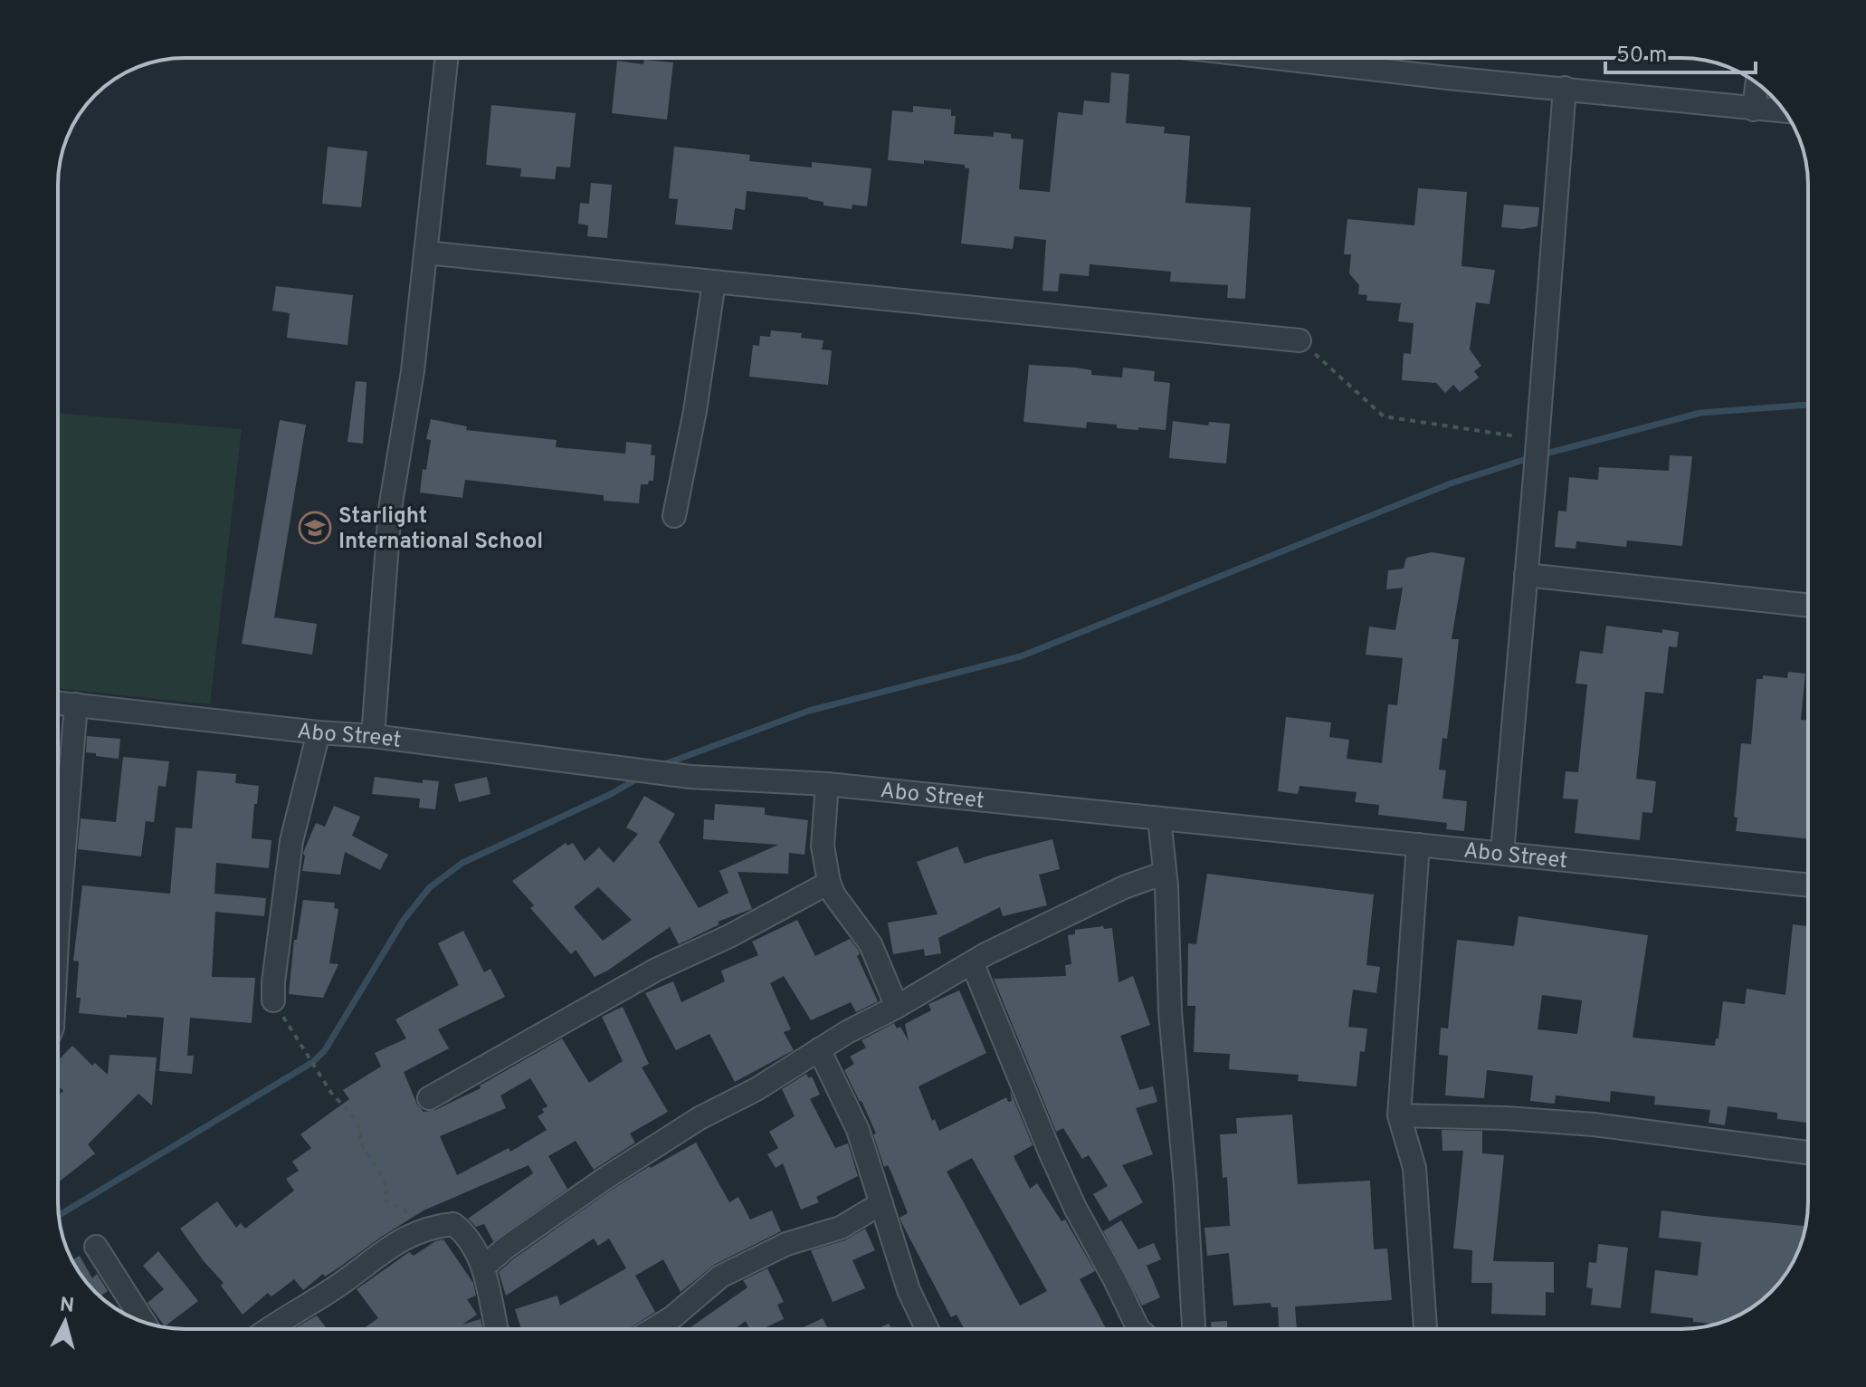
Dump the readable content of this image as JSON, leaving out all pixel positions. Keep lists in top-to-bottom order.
{
  "streets": {
    "street": ["Abo Street"]
  },
  "places": {
    "school or university": ["Starlight International School"]
  },
  "scale_bar": "50 m",
  "north": "top"
}
